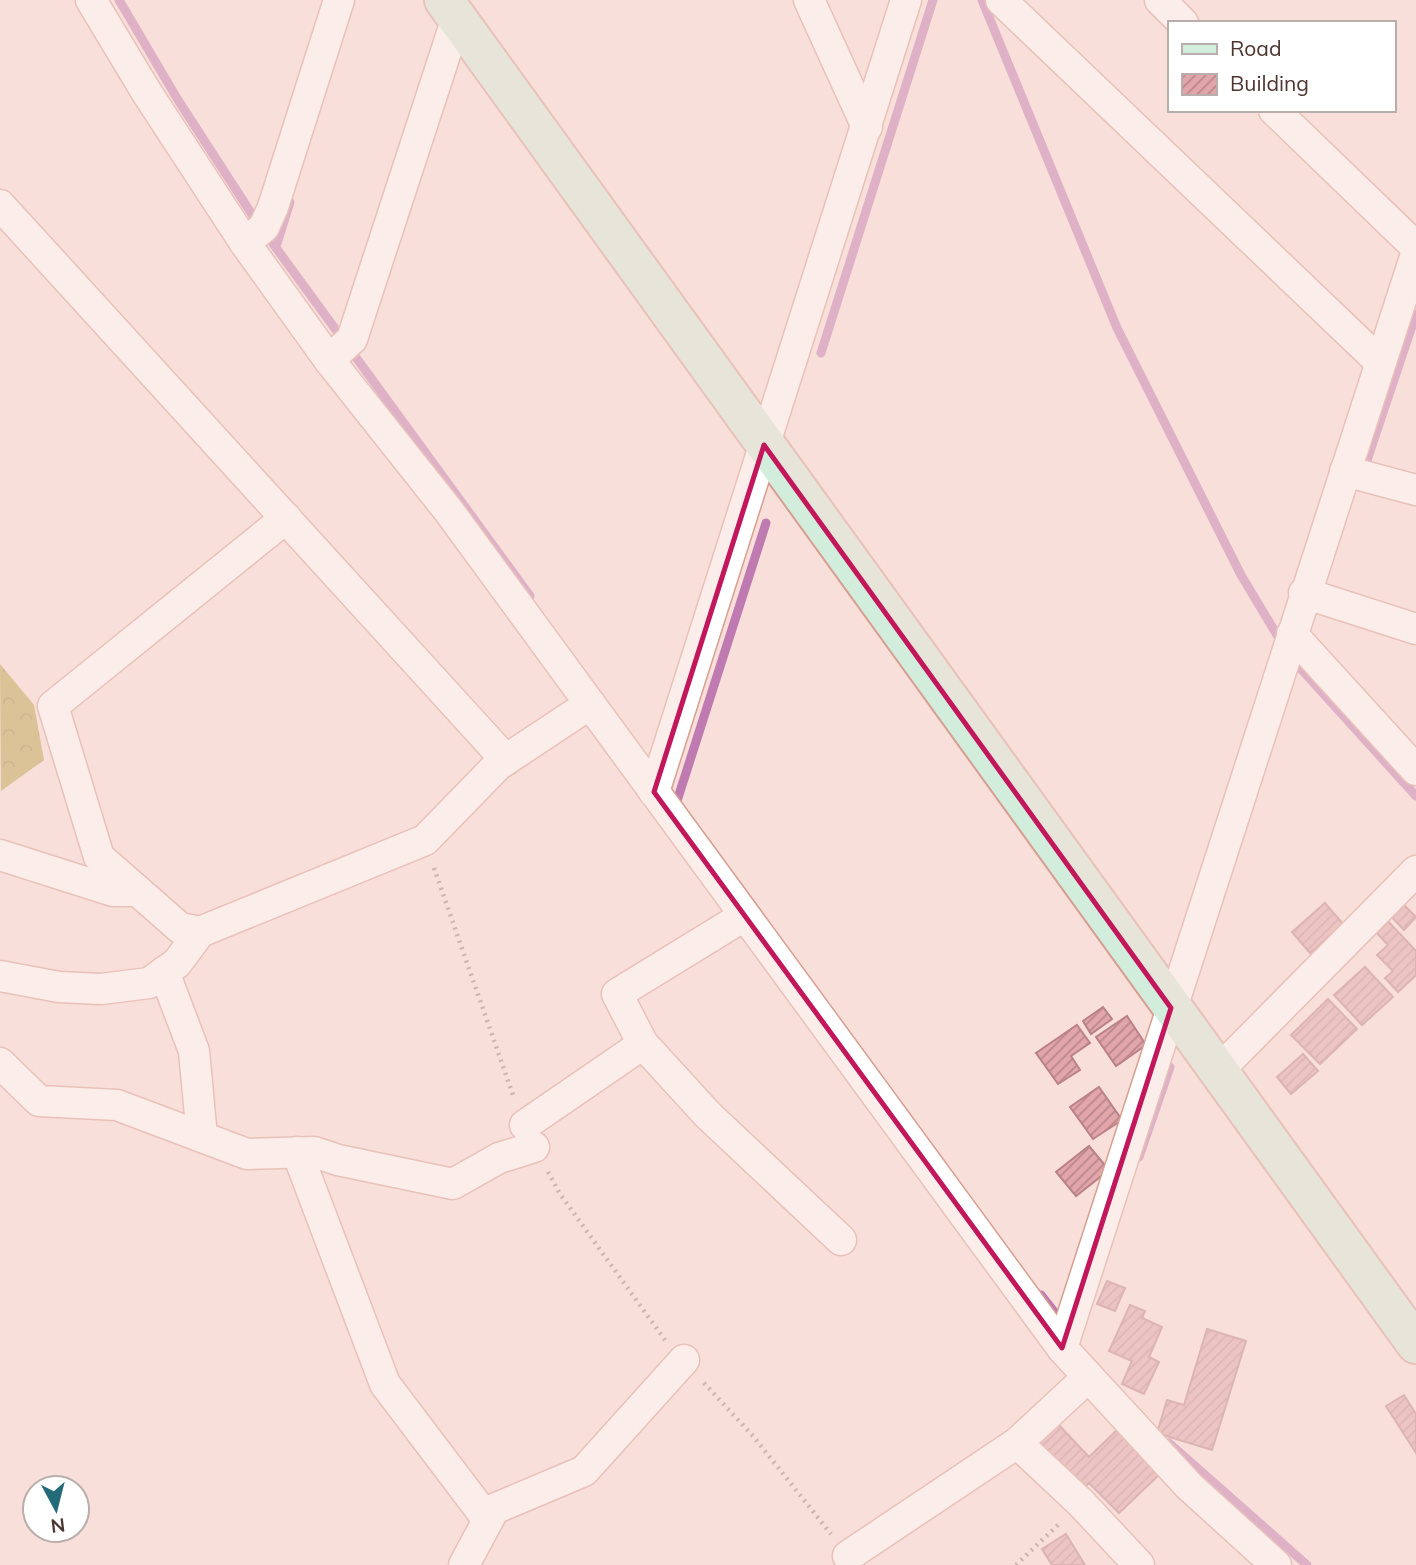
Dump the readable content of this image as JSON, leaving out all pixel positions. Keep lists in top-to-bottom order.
{
  "legend": ["Road", "Building"],
  "north": "bottom"
}
